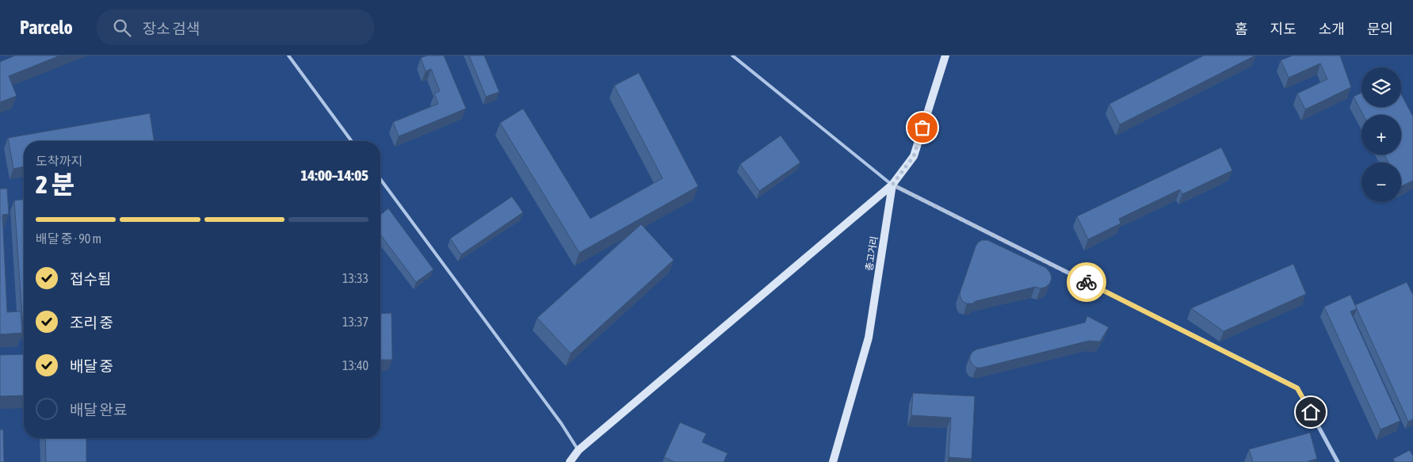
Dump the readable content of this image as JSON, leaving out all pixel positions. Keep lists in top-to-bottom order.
{
  "streets": {
    "main road": ["총고거리"]
  },
  "page": {
    "header": "Parcelo",
    "search": "장소 검색",
    "nav": [
      "홈",
      "지도",
      "소개",
      "문의"
    ],
    "map_buttons": ["+", "−"],
    "heading": ["2 분", "도착까지", "14:00–14:05"],
    "bar": "배달 중 · 90 m",
    "list": [
      ["접수됨", "13:33"],
      ["조리 중", "13:37"],
      ["배달 중", "13:40"],
      "배달 완료"
    ]
  }
}
